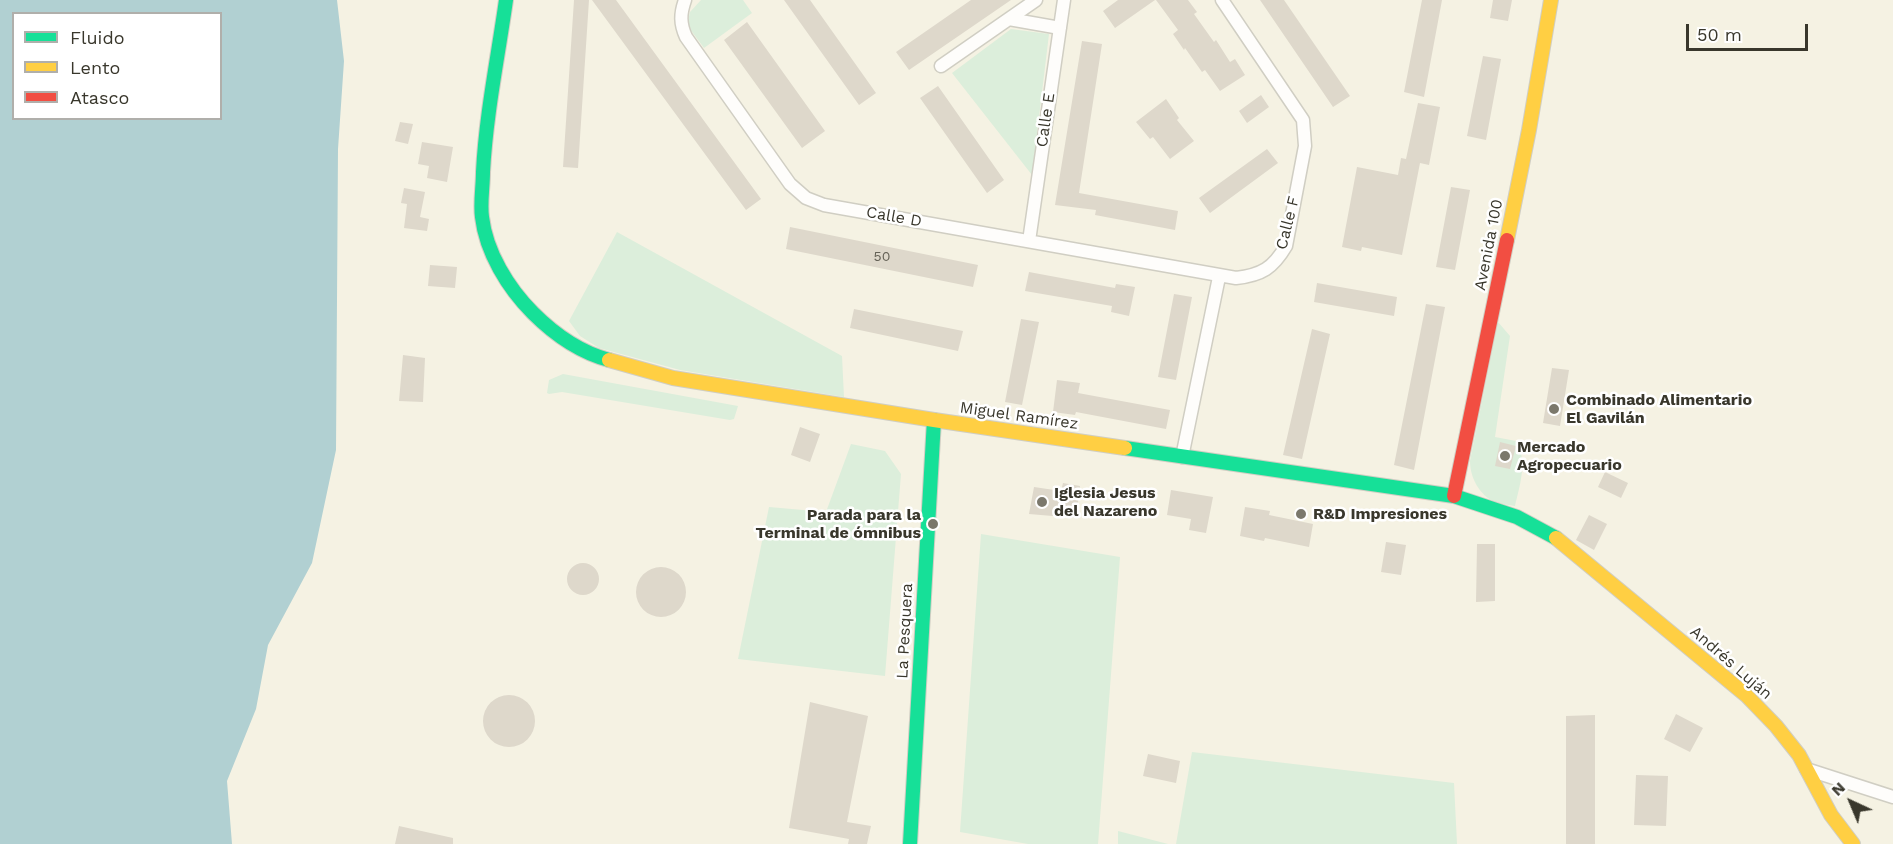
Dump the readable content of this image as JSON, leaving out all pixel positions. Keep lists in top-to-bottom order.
{
  "streets": {
    "street": [
      "Calle E",
      "Calle D",
      "Calle F",
      "Avenida 100",
      "Miguel Ramírez",
      "La Pesquera",
      "Andrés Luján"
    ]
  },
  "crossings": [
    ["Calle E", "Calle D"],
    ["Calle D", "Calle F"],
    ["Avenida 100", "Miguel Ramírez"],
    ["Miguel Ramírez", "La Pesquera"],
    ["Miguel Ramírez", "Andrés Luján"]
  ],
  "places": [
    "Combinado Alimentario El Gavilán",
    "Mercado Agropecuario",
    "Iglesia Jesus del Nazareno",
    "R&D Impresiones",
    "Parada para la Terminal de ómnibus"
  ],
  "house_numbers": ["50"],
  "legend": ["Fluido", "Lento", "Atasco"],
  "scale_bar": "50 m",
  "north": "top left"
}
